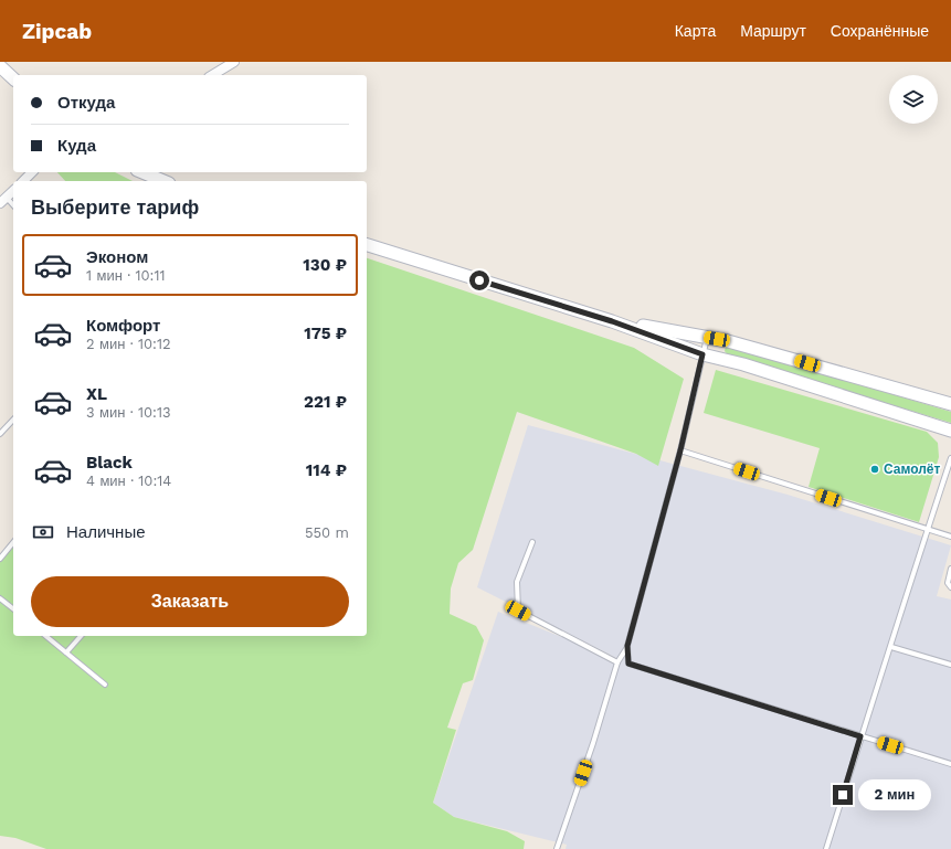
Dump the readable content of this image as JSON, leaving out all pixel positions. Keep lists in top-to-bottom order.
{
  "places": ["Самолёт"],
  "page": {
    "header": "Zipcab",
    "nav": ["Карта", "Маршрут", "Сохранённые"],
    "banner": ["Откуда", "Куда"],
    "heading": "Выберите тариф",
    "list": [
      {
        "name": "Эконом",
        "note": "1 мин · 10:11",
        "value": "130 ₽"
      },
      {
        "name": "Комфорт",
        "note": "2 мин · 10:12",
        "value": "175 ₽"
      },
      {
        "name": "XL",
        "note": "3 мин · 10:13",
        "value": "221 ₽"
      },
      {
        "name": "Black",
        "note": "4 мин · 10:14",
        "value": "114 ₽"
      }
    ],
    "pay": ["Наличные", "550 m"],
    "buttons": "Заказать",
    "bubble": "2 мин"
  }
}
